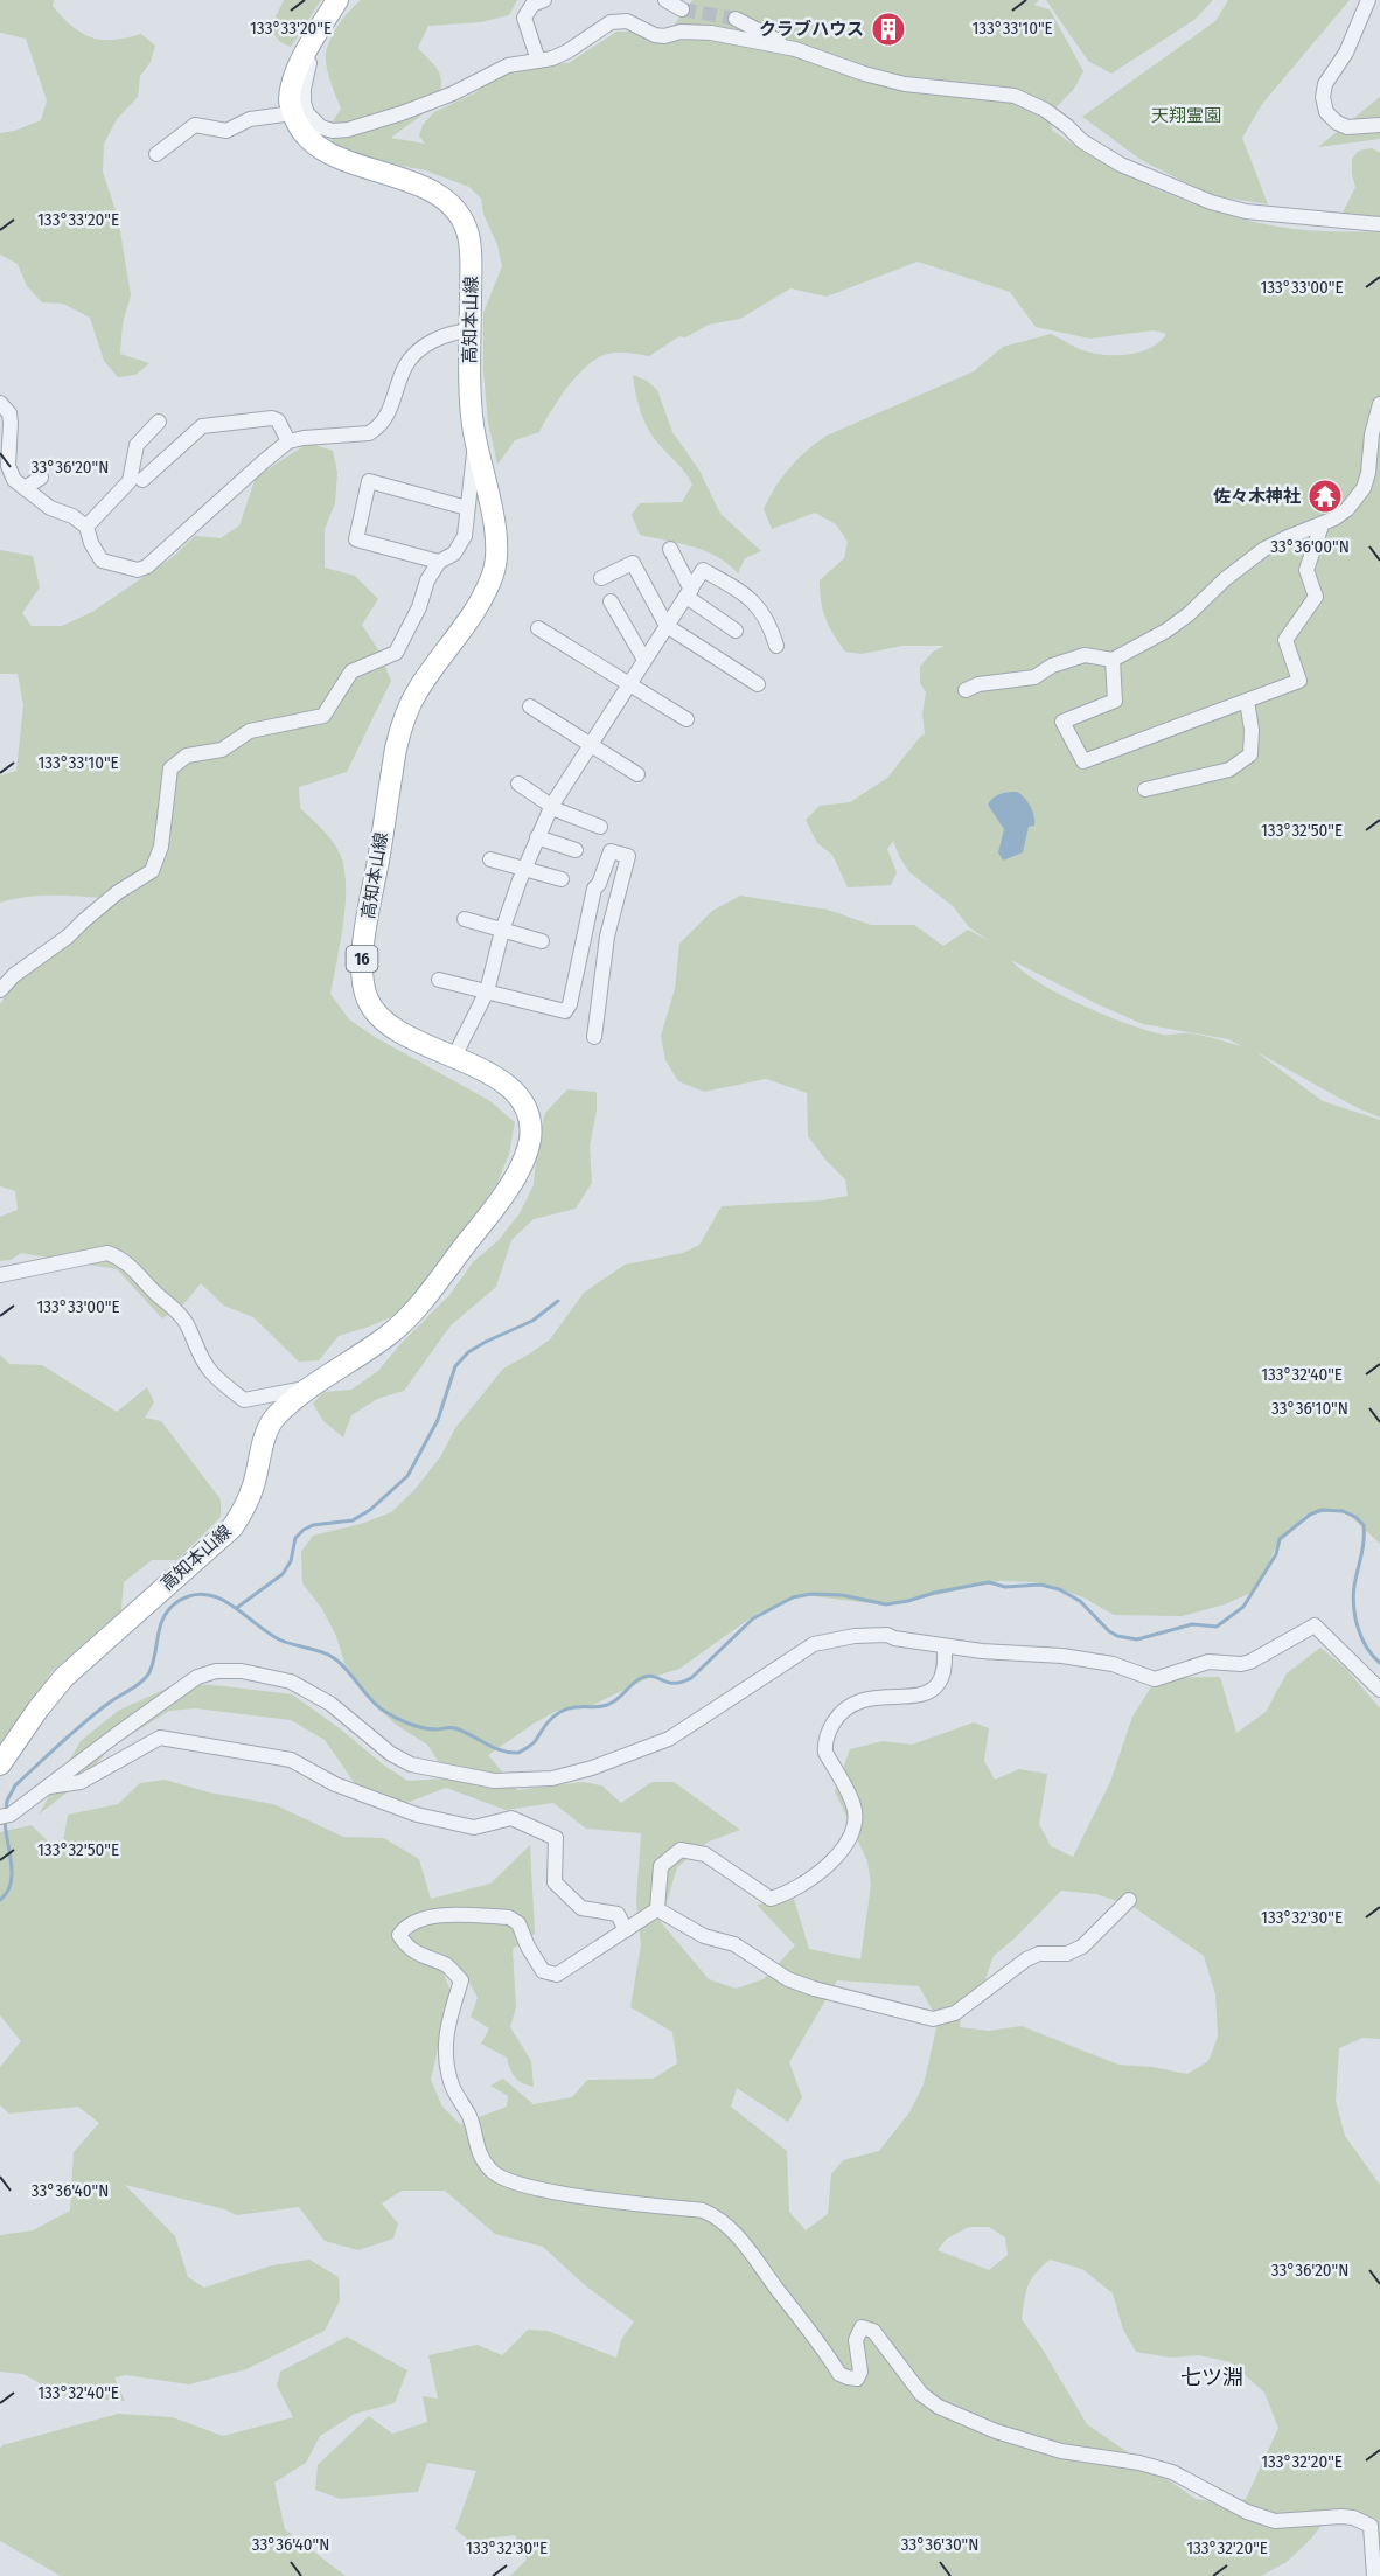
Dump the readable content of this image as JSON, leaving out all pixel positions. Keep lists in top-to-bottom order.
{
  "streets": {
    "main road": ["高知本山線", "16"]
  },
  "districts": ["七ツ淵"],
  "parks": ["天翔霊園"],
  "places": {
    "building": ["クラブハウス"],
    "temple": ["佐々木神社"]
  },
  "coordinates": [
    "133°33'20\"E",
    "133°33'10\"E",
    "133°33'00\"E",
    "33°36'20\"N",
    "33°36'00\"N",
    "133°32'50\"E",
    "133°32'40\"E",
    "33°36'10\"N",
    "133°32'30\"E",
    "33°36'40\"N",
    "133°32'20\"E",
    "33°36'30\"N"
  ]
}
